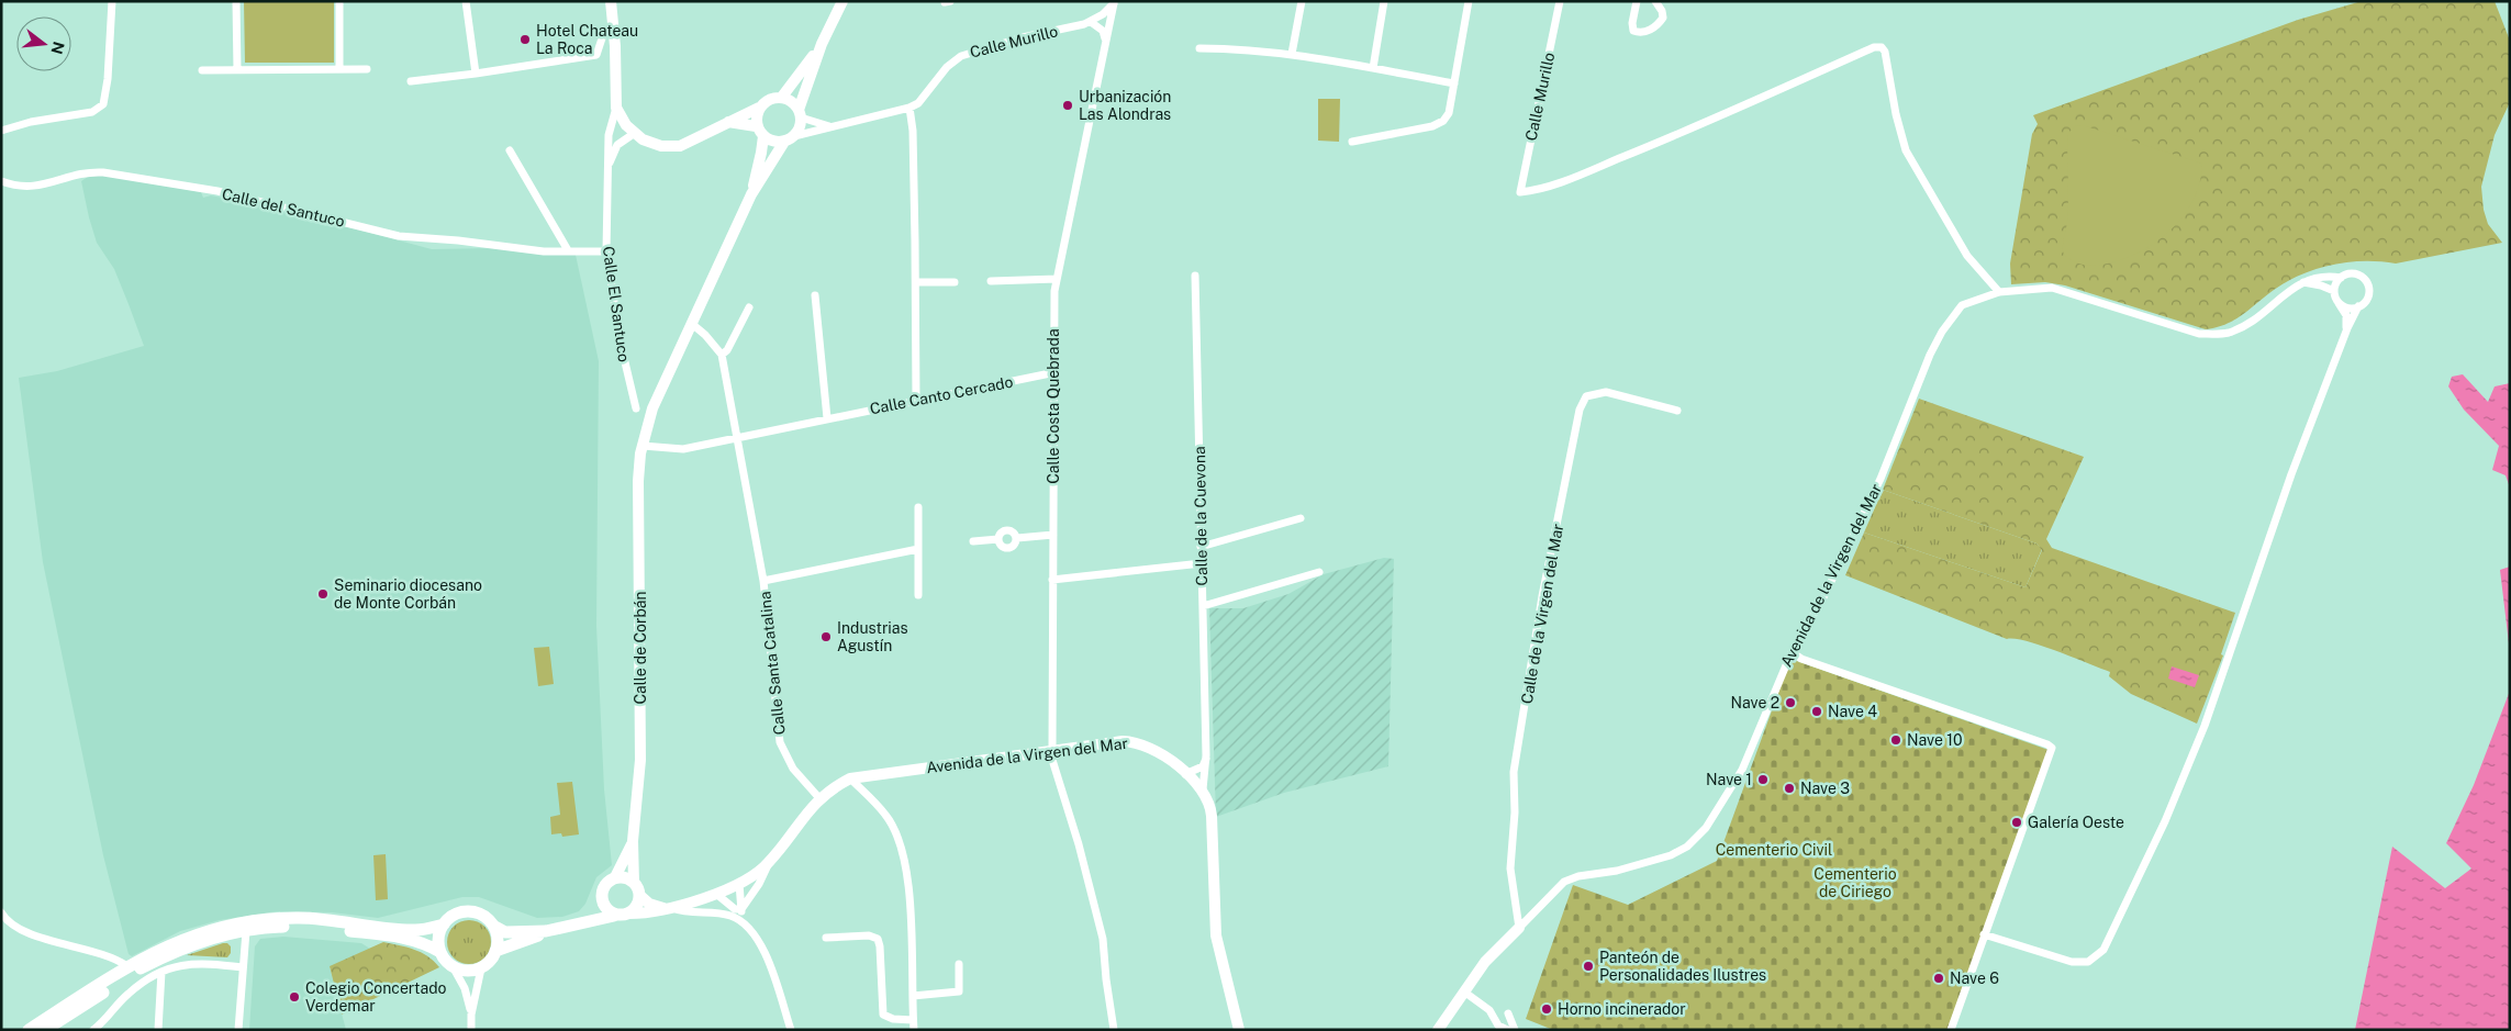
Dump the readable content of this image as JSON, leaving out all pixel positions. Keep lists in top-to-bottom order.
{
  "streets": {
    "main road": ["Avenida de la Virgen del Mar", "Calle de Corbán"],
    "street": [
      "Calle Murillo",
      "Calle del Santuco",
      "Calle El Santuco",
      "Calle Canto Cercado",
      "Calle Costa Quebrada",
      "Calle de la Cuevona",
      "Calle de la Virgen del Mar",
      "Calle Santa Catalina"
    ]
  },
  "crossings": [
    ["Calle Murillo", "Calle Costa Quebrada"],
    ["Calle Murillo", "Avenida de la Virgen del Mar"],
    ["Calle del Santuco", "Calle El Santuco"],
    ["Calle Canto Cercado", "Calle Costa Quebrada"],
    ["Calle Canto Cercado", "Calle de Corbán"],
    ["Calle Canto Cercado", "Calle Santa Catalina"],
    ["Calle Costa Quebrada", "Avenida de la Virgen del Mar"],
    ["Calle de la Cuevona", "Avenida de la Virgen del Mar"],
    ["Avenida de la Virgen del Mar", "Calle de la Virgen del Mar"],
    ["Avenida de la Virgen del Mar", "Calle de Corbán"],
    ["Avenida de la Virgen del Mar", "Calle Santa Catalina"],
    ["Calle de Corbán", "Calle Santa Catalina"]
  ],
  "parks": ["Cementerio Civil", "Cementerio de Ciriego"],
  "places": [
    "Hotel Chateau La Roca",
    "Urbanización Las Alondras",
    "Seminario diocesano de Monte Corbán",
    "Industrias Agustín",
    "Nave 2",
    "Nave 4",
    "Nave 10",
    "Nave 1",
    "Nave 3",
    "Galería Oeste",
    "Panteón de Personalidades Ilustres",
    "Nave 6",
    "Colegio Concertado Verdemar",
    "Horno incinerador"
  ],
  "north": "right"
}
